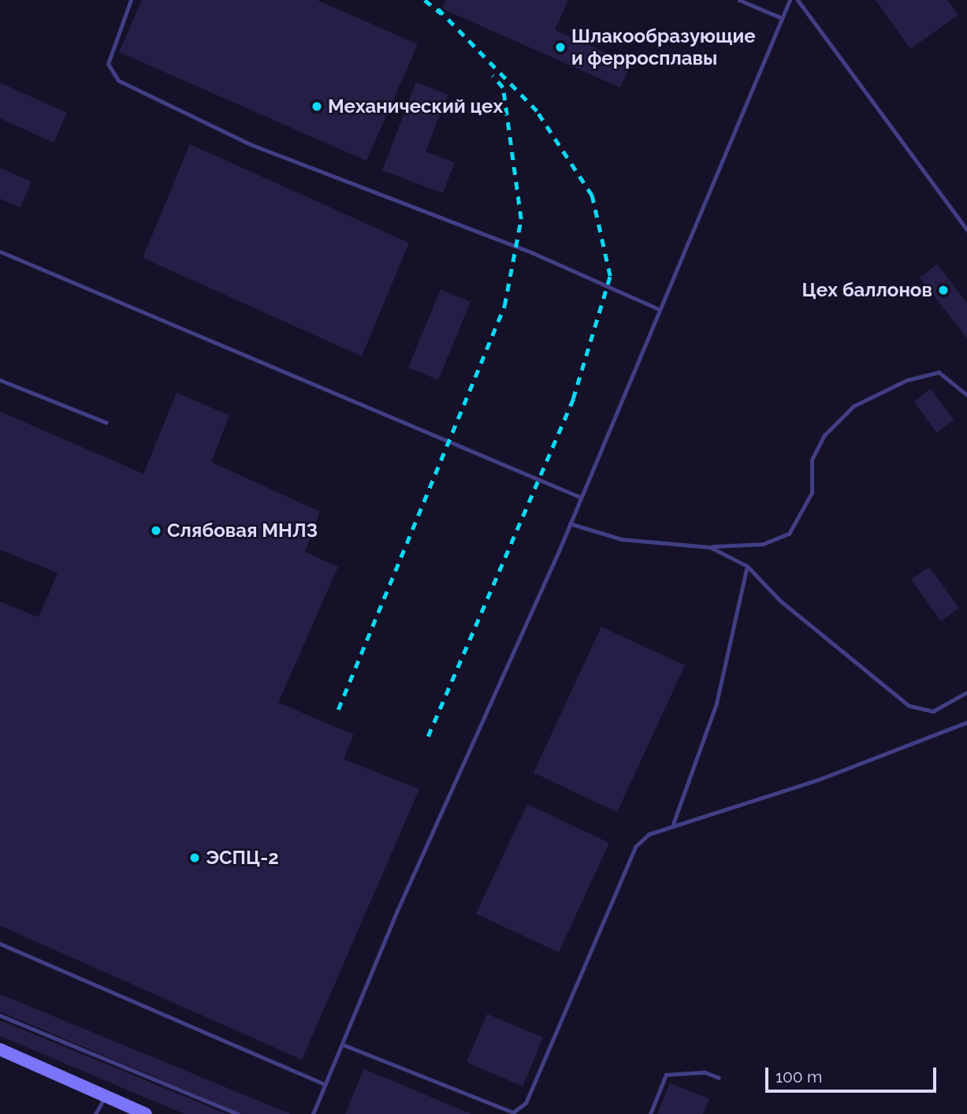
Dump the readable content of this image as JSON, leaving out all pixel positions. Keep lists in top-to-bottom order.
{
  "places": [
    "Шлакообразующие и ферросплавы",
    "Механический цех",
    "Цех баллонов",
    "Слябовая МНЛЗ",
    "ЭСПЦ-2"
  ],
  "scale_bar": "100 m"
}
